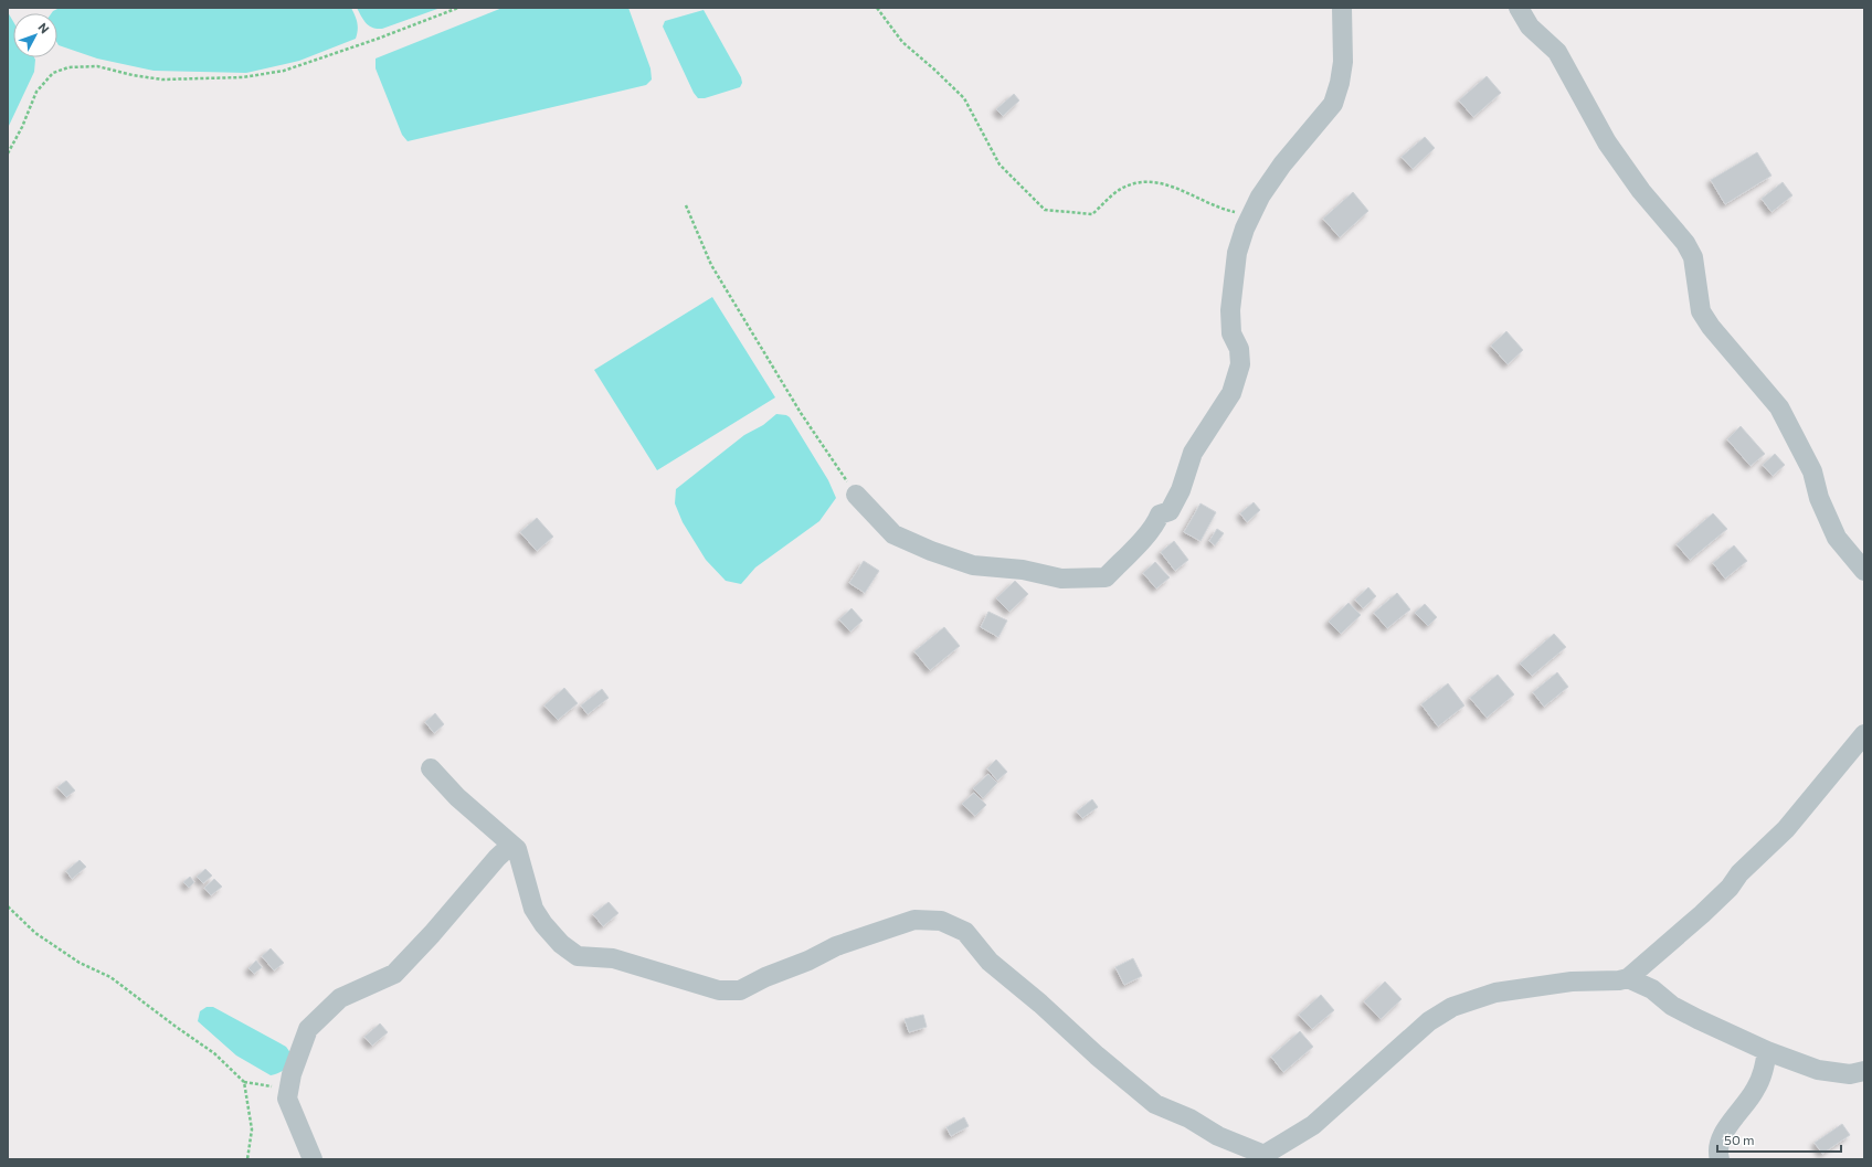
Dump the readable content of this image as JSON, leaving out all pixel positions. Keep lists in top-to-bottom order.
{
  "scale_bar": "50 m",
  "north": "top right"
}
